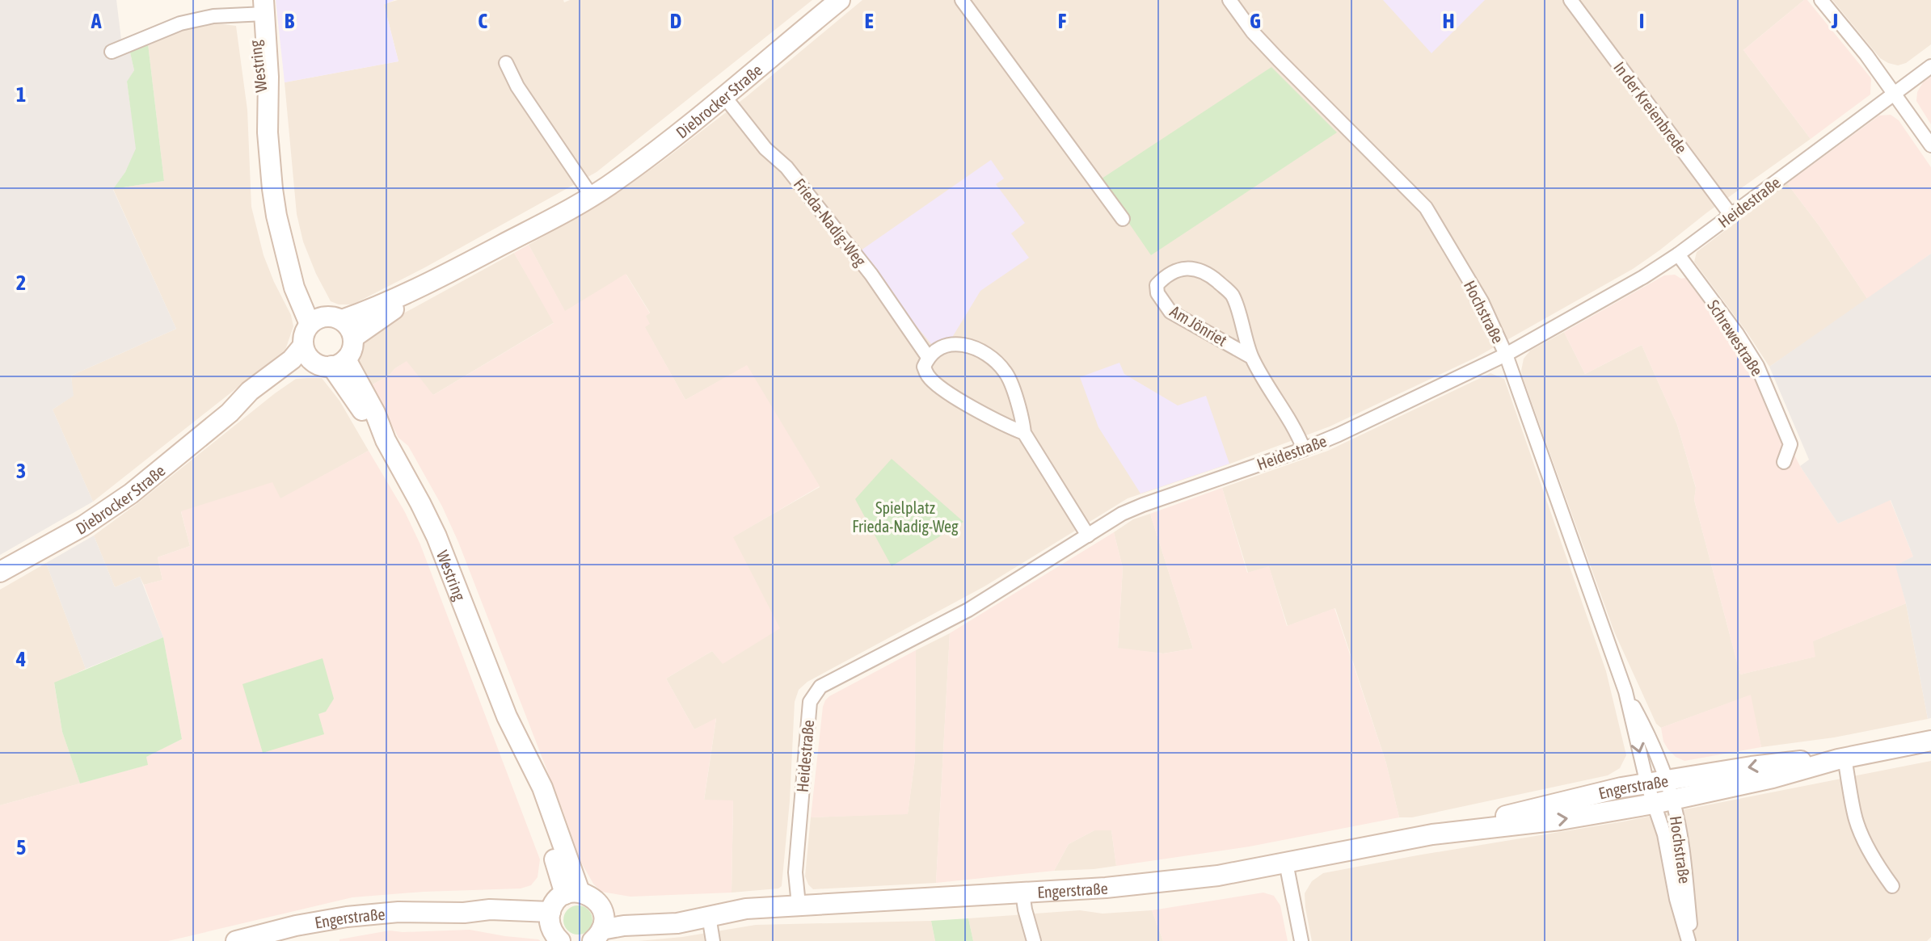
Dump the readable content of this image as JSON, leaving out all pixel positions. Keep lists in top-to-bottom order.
{
  "streets": {
    "main road": ["Westring", "Diebrocker Straße", "Engerstraße"],
    "street": [
      "In der Kreienbrede",
      "Heidestraße",
      "Frieda-Nadig-Weg",
      "Hochstraße",
      "Am Jönriet",
      "Schrewestraße"
    ]
  },
  "crossings": [
    ["Westring", "Diebrocker Straße"],
    ["Diebrocker Straße", "Frieda-Nadig-Weg"],
    ["In der Kreienbrede", "Heidestraße"],
    ["Heidestraße", "Hochstraße"],
    ["Heidestraße", "Am Jönriet"],
    ["Heidestraße", "Schrewestraße"],
    ["Heidestraße", "Engerstraße"],
    ["Hochstraße", "Engerstraße"]
  ],
  "parks": ["Spielplatz Frieda-Nadig-Weg"],
  "grid": {
    "columns": [
      "A",
      "B",
      "C",
      "D",
      "E",
      "F",
      "G",
      "H",
      "I",
      "J"
    ],
    "rows": [
      "1",
      "2",
      "3",
      "4",
      "5"
    ]
  }
}
